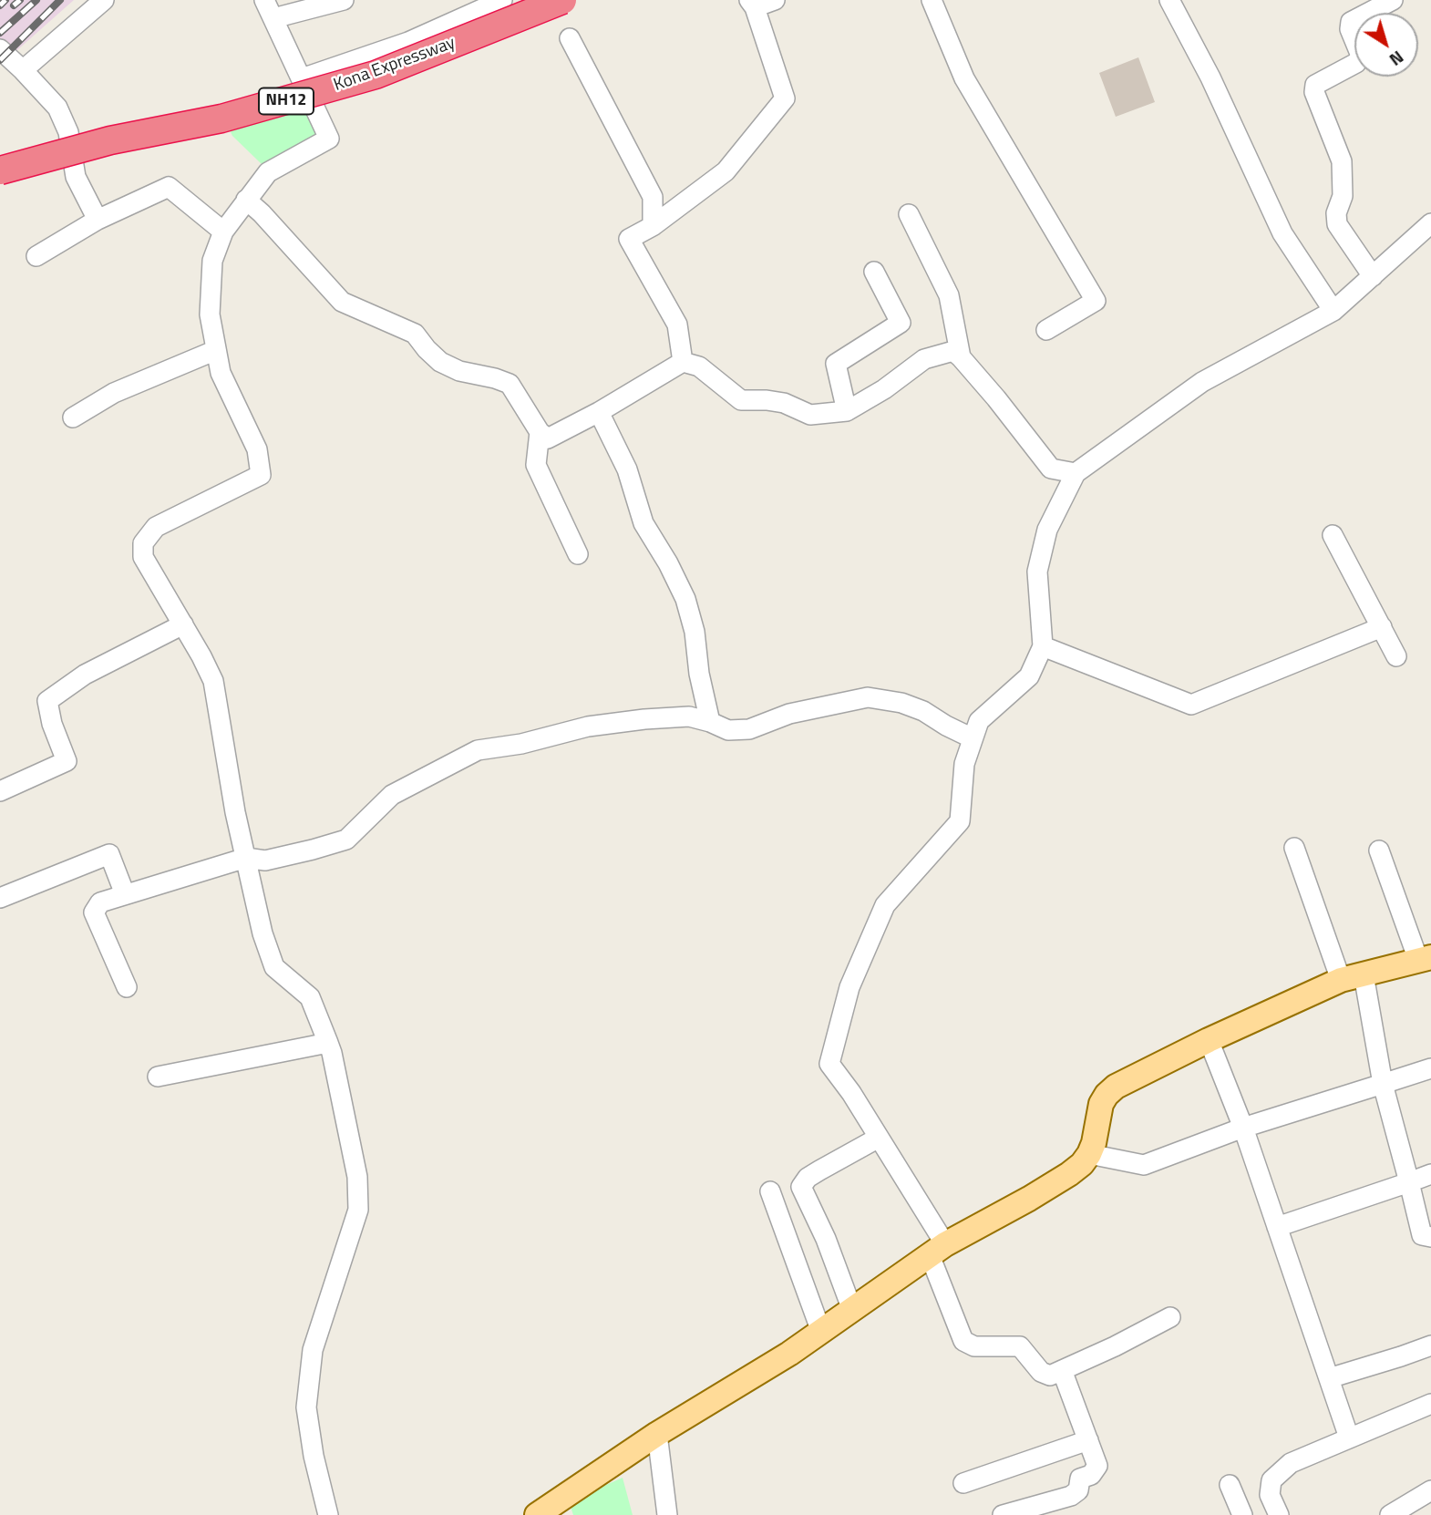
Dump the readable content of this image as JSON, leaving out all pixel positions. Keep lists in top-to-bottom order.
{
  "streets": {
    "highway": ["Kona Expressway", "NH12"]
  },
  "north": "bottom right"
}
